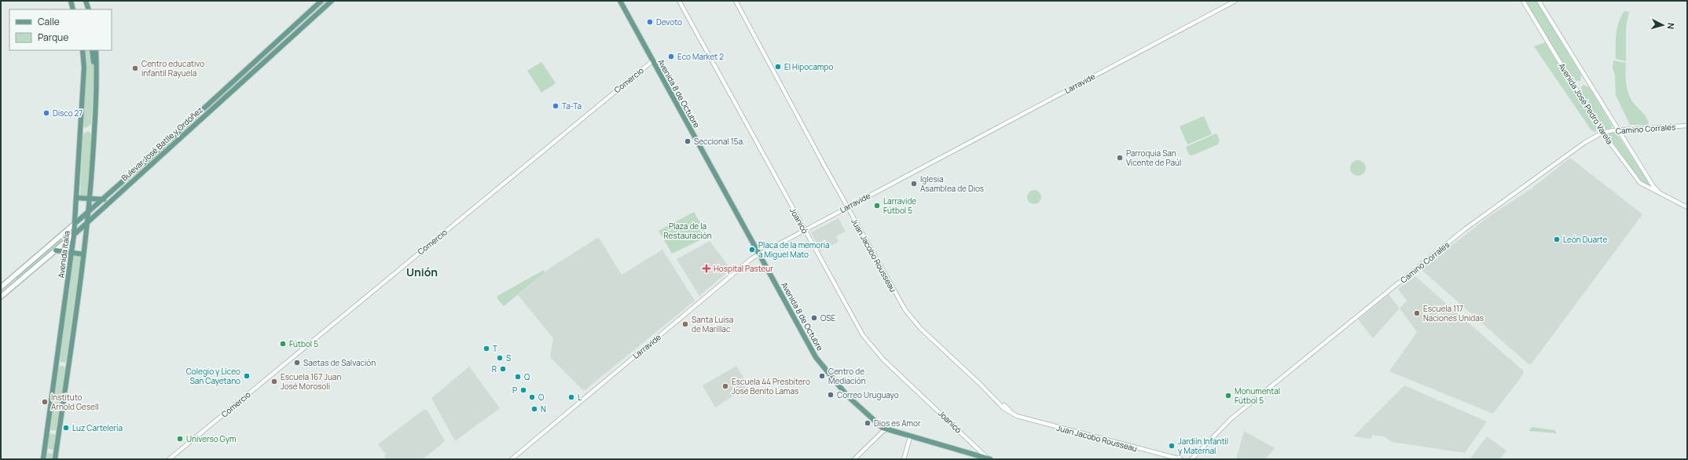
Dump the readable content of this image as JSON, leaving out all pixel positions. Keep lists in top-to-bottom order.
{
  "streets": {
    "main road": ["Avenida 8 de Octubre", "Bulevar José Batlle y Ordóñez", "Avenida Italia"],
    "street": [
      "Comercio",
      "Larravide",
      "Avenida José Pedro Varela",
      "Camino Corrales",
      "Joanicó",
      "Juan Jacobo Rousseau"
    ]
  },
  "crossings": [
    ["Comercio", "Avenida 8 de Octubre"],
    ["Larravide", "Avenida 8 de Octubre"],
    ["Larravide", "Joanicó"],
    ["Larravide", "Juan Jacobo Rousseau"],
    ["Avenida 8 de Octubre", "Joanicó"],
    ["Avenida José Pedro Varela", "Camino Corrales"],
    ["Bulevar José Batlle y Ordóñez", "Avenida Italia"]
  ],
  "districts": ["Unión"],
  "parks": ["Plaza de la Restauración"],
  "places": {
    "other": [
      "Devoto",
      "Eco Market 2",
      "El Hipocampo",
      "Centro educativo infantil Rayuela",
      "Ta-Ta",
      "Disco 27",
      "Seccional 15a.",
      "Parroquia San Vicente de Paúl",
      "Iglesia Asamblea de Dios",
      "Larravide Fútbol 5",
      "León Duarte",
      "Placa de la memoria a Miguel Mato",
      "Escuela 117 Naciones Unidas",
      "OSE",
      "Santa Luisa de Marillac",
      "Fútbol 5",
      "T",
      "S",
      "Saetas de Salvación",
      "R",
      "Colegio y Liceo San Cayetano",
      "Centro de Mediación",
      "Q",
      "Escuela 167 Juan José Morosoli",
      "Escuela 44 Presbítero José Benito Lamas",
      "P",
      "Correo Uruguayo",
      "Monumental Fútbol 5",
      "O",
      "L",
      "Instituto Arnold Gesell",
      "N",
      "Dios es Amor",
      "Luz Cartelería",
      "Universo Gym",
      "Jardiín Infantil y Maternal"
    ],
    "health": ["Hospital Pasteur"]
  },
  "legend": ["Calle", "Parque"],
  "north": "right"
}
